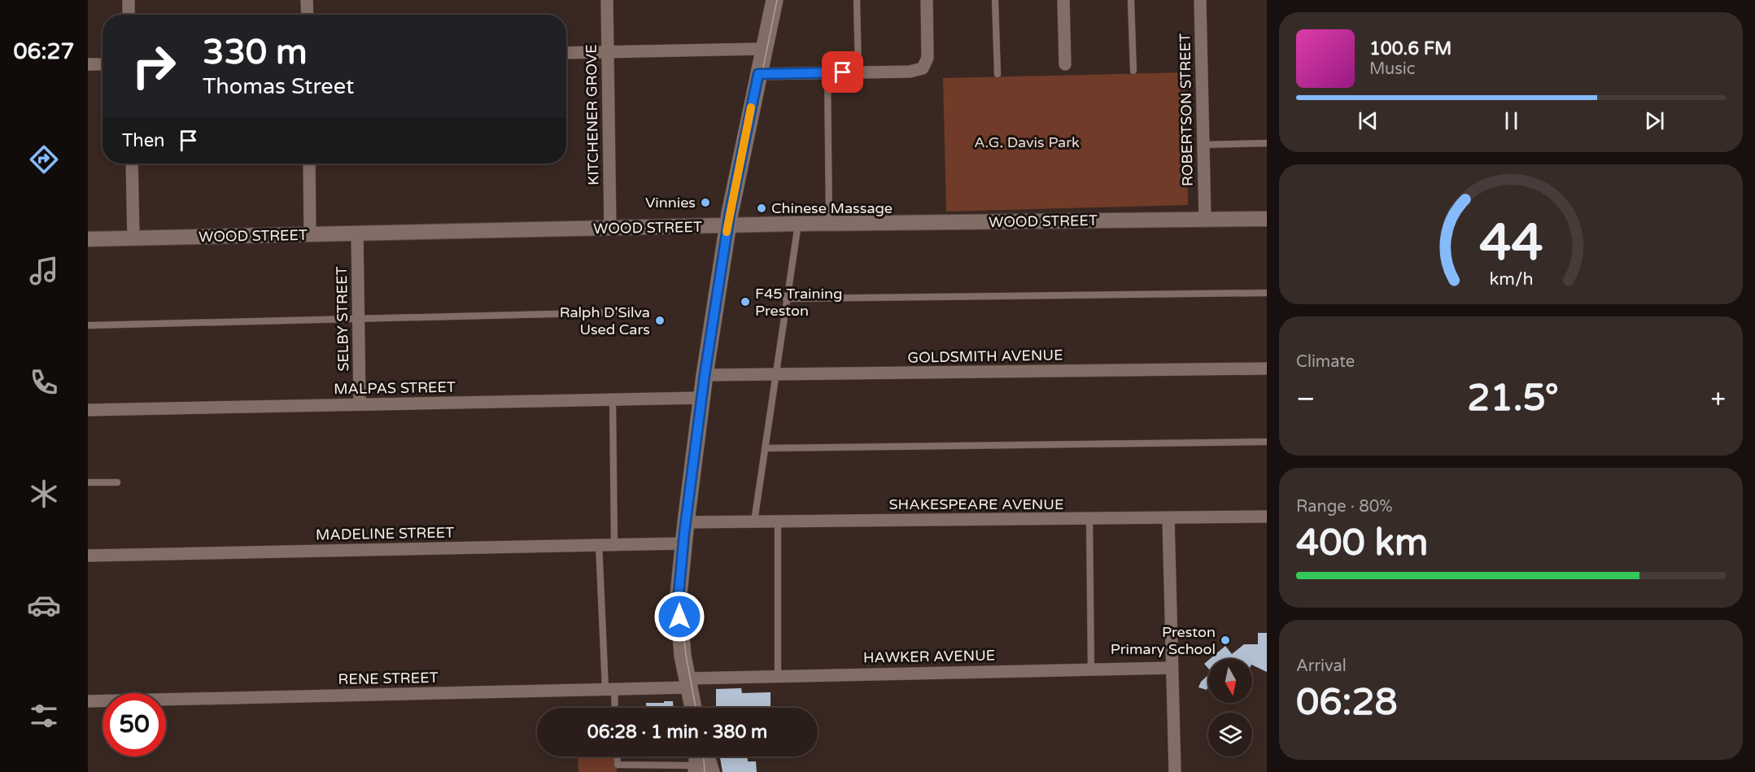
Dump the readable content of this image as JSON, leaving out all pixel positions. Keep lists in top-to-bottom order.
{
  "streets": {
    "street": [
      "ROBERTSON STREET",
      "KITCHENER GROVE",
      "WOOD STREET",
      "SELBY STREET",
      "GOLDSMITH AVENUE",
      "MALPAS STREET",
      "SHAKESPEARE AVENUE",
      "MADELINE STREET",
      "HAWKER AVENUE",
      "RENE STREET"
    ]
  },
  "crossings": [
    ["ROBERTSON STREET", "WOOD STREET"],
    ["KITCHENER GROVE", "WOOD STREET"],
    ["WOOD STREET", "SELBY STREET"],
    ["SELBY STREET", "MALPAS STREET"],
    ["HAWKER AVENUE", "RENE STREET"]
  ],
  "parks": ["A.G. Davis Park"],
  "places": [
    "Vinnies",
    "Chinese Massage",
    "F45 Training Preston",
    "Ralph D'Silva Used Cars",
    "Preston Primary School"
  ],
  "north": "bottom",
  "page": {
    "tabs": "06:27",
    "turn": ["330 m", "Thomas Street"],
    "song": ["100.6 FM", "Music"],
    "then": "Then",
    "tile": [
      "Climate",
      ["Range · 80%", "400 km"],
      ["Arrival", "06:28"]
    ],
    "heat": ["−", "21.5°", "+"],
    "limit": "50",
    "trip": "06:28 · 1 min · 380 m",
    "gauge": ["44", "km/h"]
  }
}
